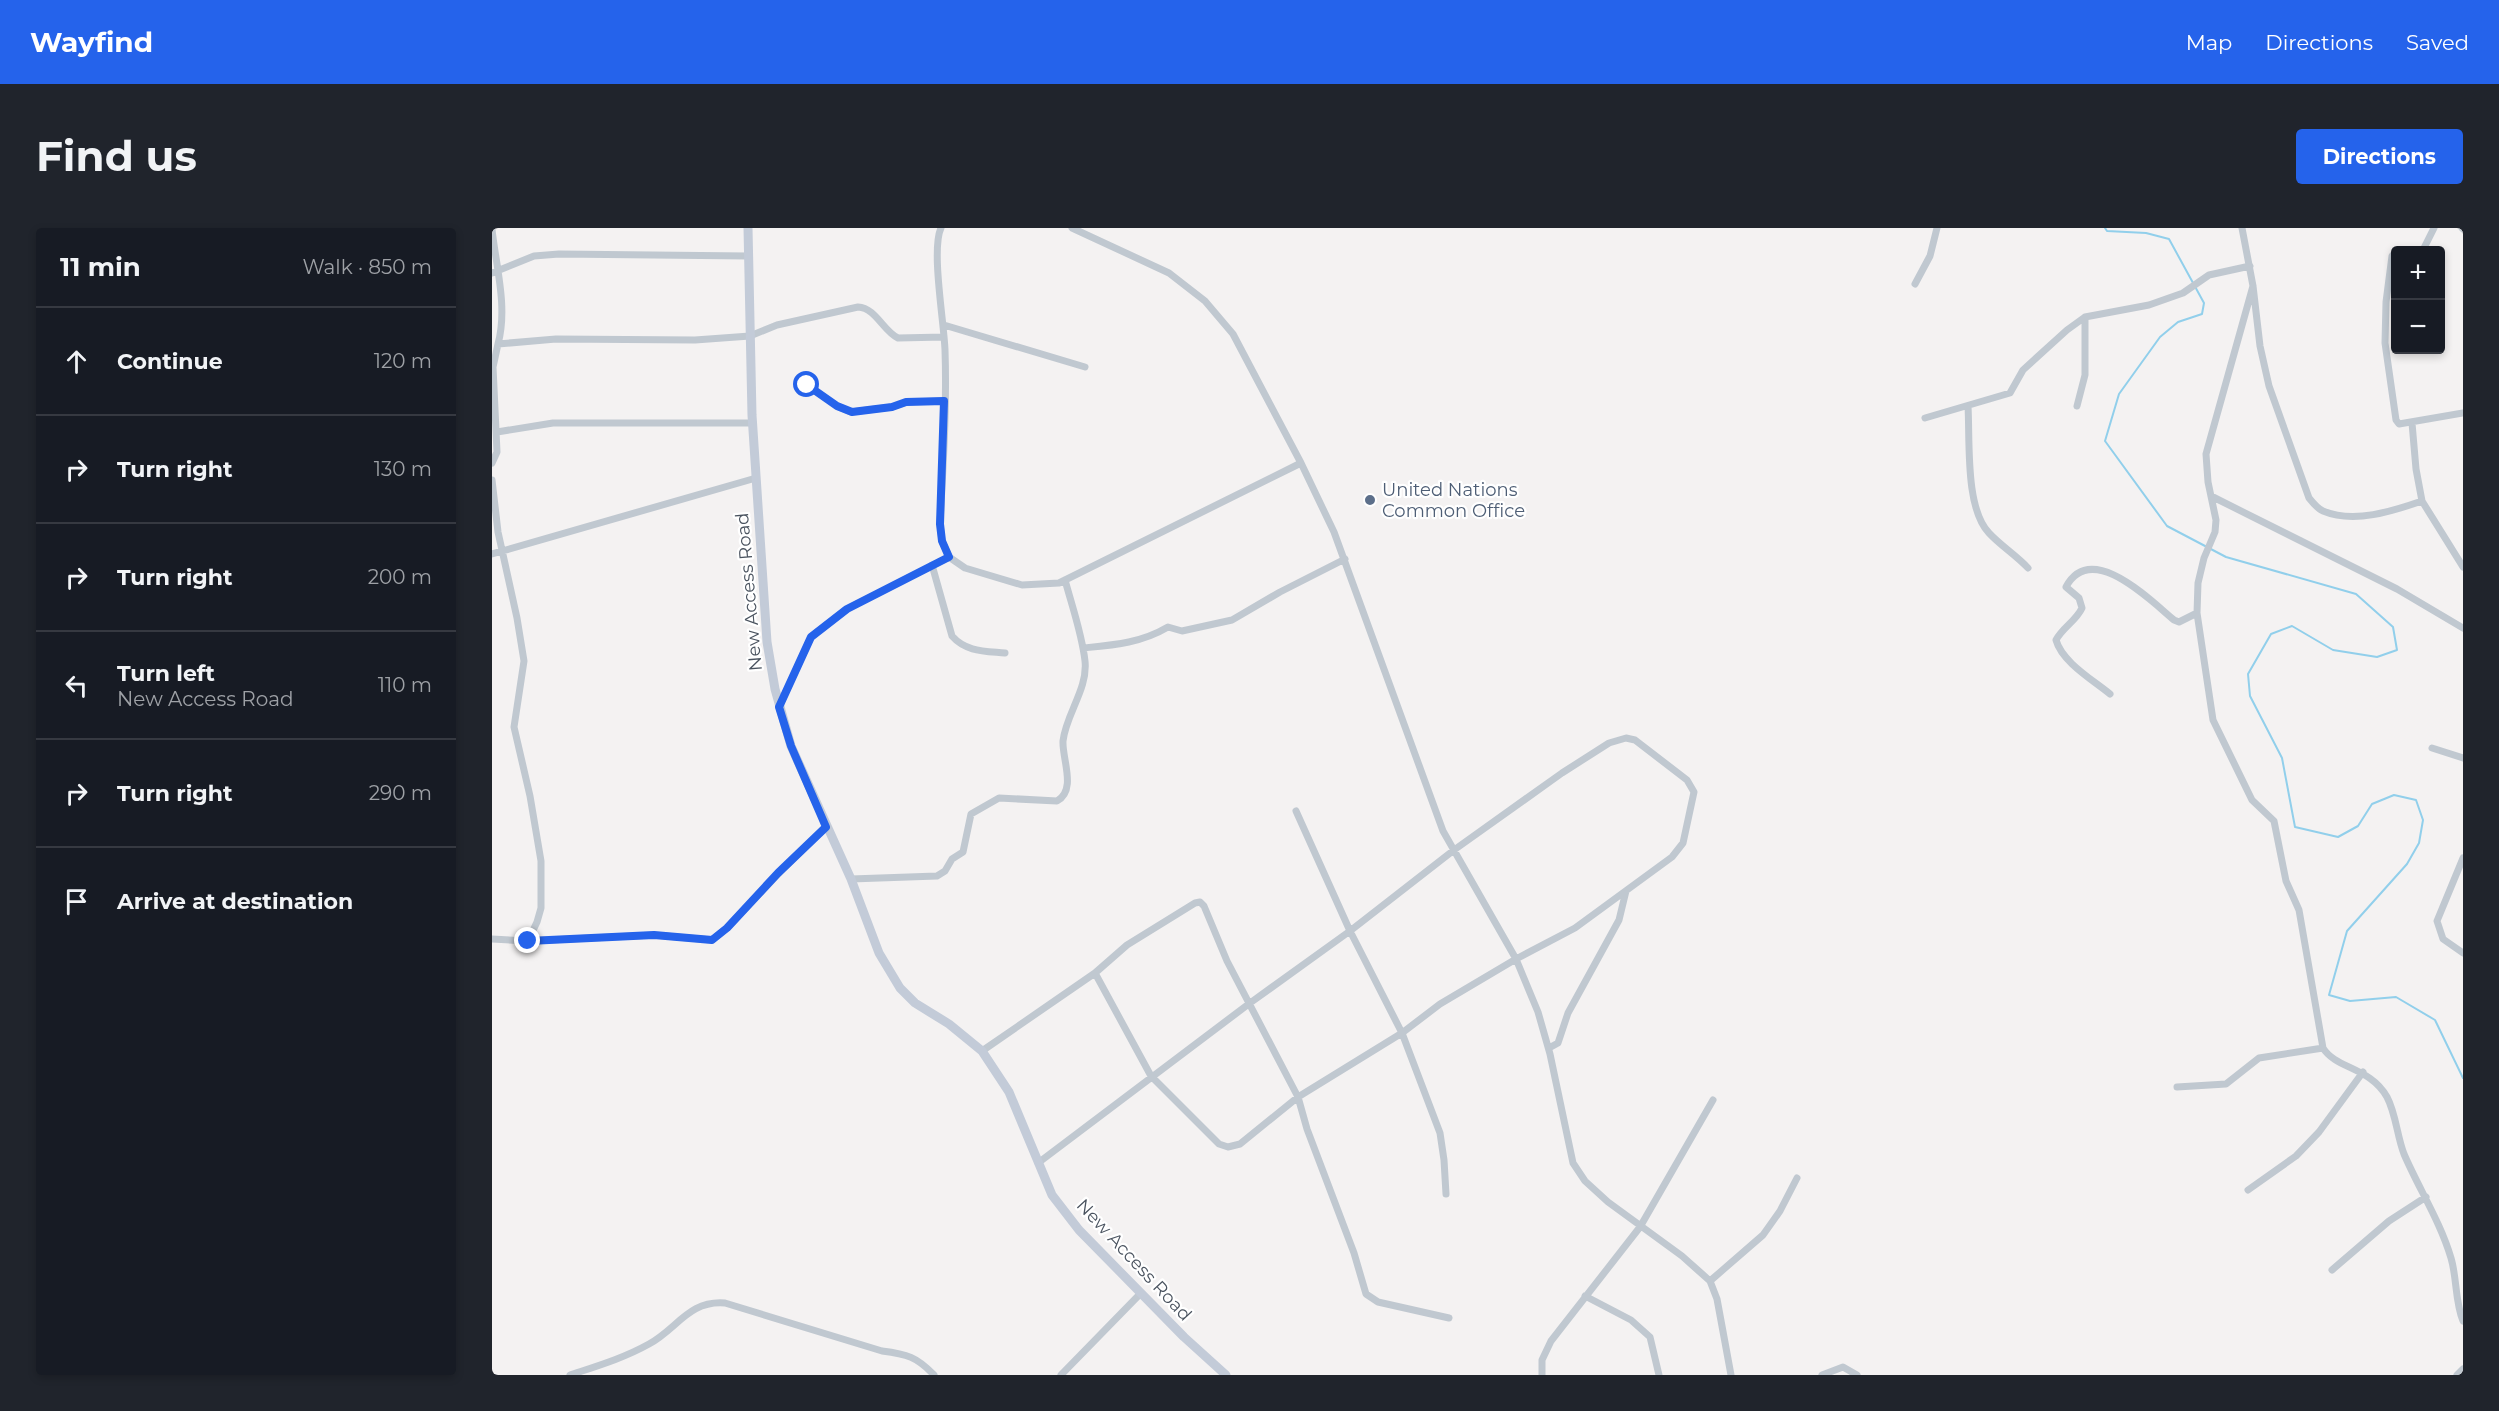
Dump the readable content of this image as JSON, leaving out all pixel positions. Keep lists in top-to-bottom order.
{
  "streets": {
    "main road": ["New Access Road"]
  },
  "places": ["United Nations Common Office"],
  "page": {
    "header": "Wayfind",
    "nav": ["Map", "Directions", "Saved"],
    "buttons": "Directions",
    "title": "Find us",
    "heading": ["11 min", "Walk · 850 m"],
    "map_buttons": ["+", "−"],
    "list": [
      ["Continue", "120 m"],
      ["Turn right", "130 m"],
      ["Turn right", "200 m"],
      ["Turn left", "New Access Road", "110 m"],
      ["Turn right", "290 m"],
      "Arrive at destination"
    ]
  }
}
